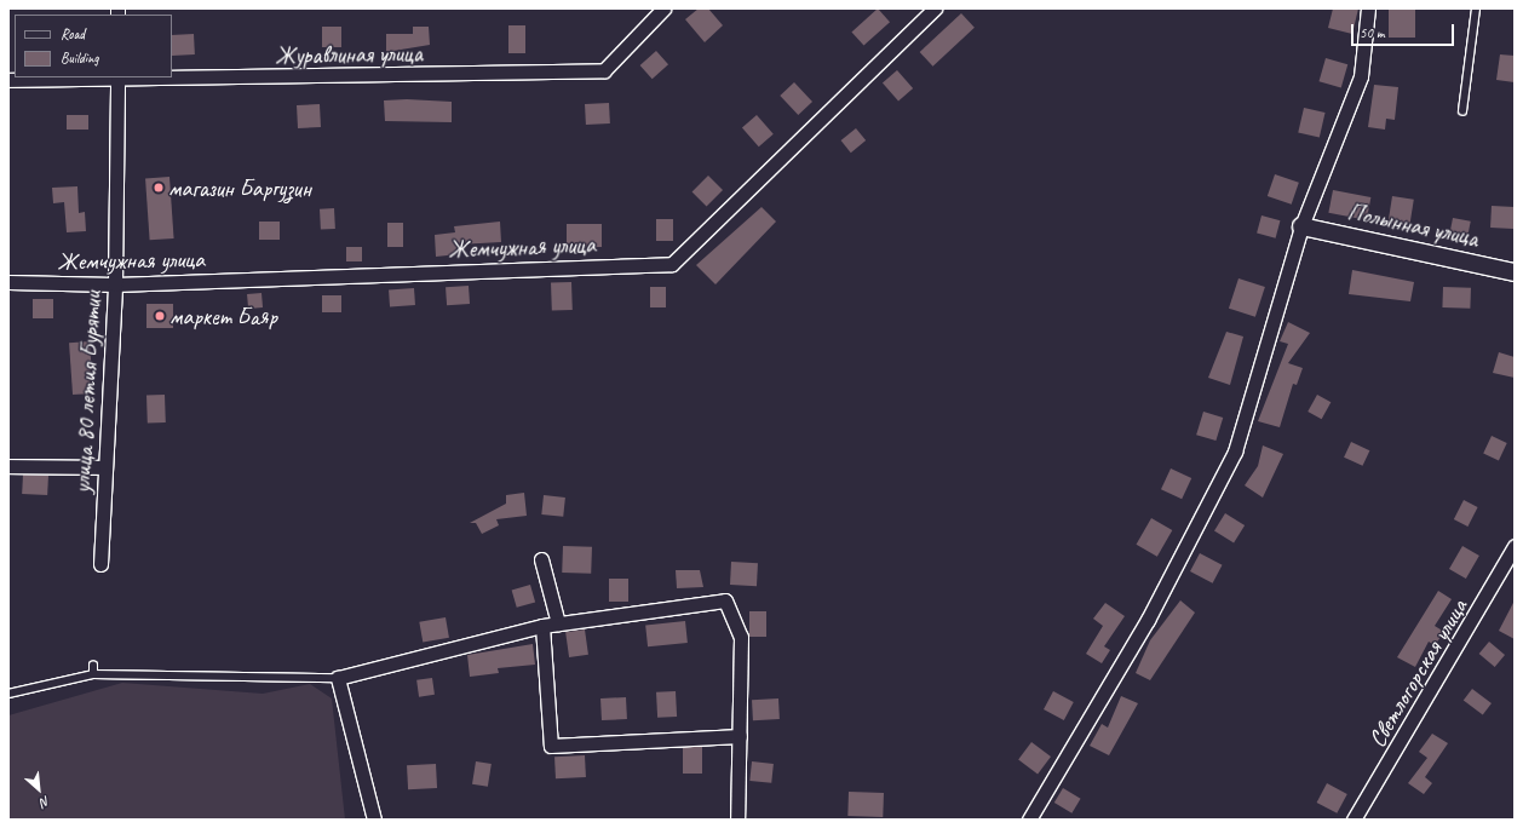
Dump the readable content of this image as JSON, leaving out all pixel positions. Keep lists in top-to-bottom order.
{
  "streets": {
    "street": [
      "Журавлиная улица",
      "Полынная улица",
      "Жемчужная улица",
      "улица 80 летия Бурятии",
      "Светлогорская улица"
    ]
  },
  "crossings": [
    ["Журавлиная улица", "улица 80 летия Бурятии"],
    ["Жемчужная улица", "улица 80 летия Бурятии"]
  ],
  "places": ["магазин Баргузин", "маркет Баяр"],
  "legend": ["Road", "Building"],
  "scale_bar": "50 m",
  "north": "bottom right"
}
